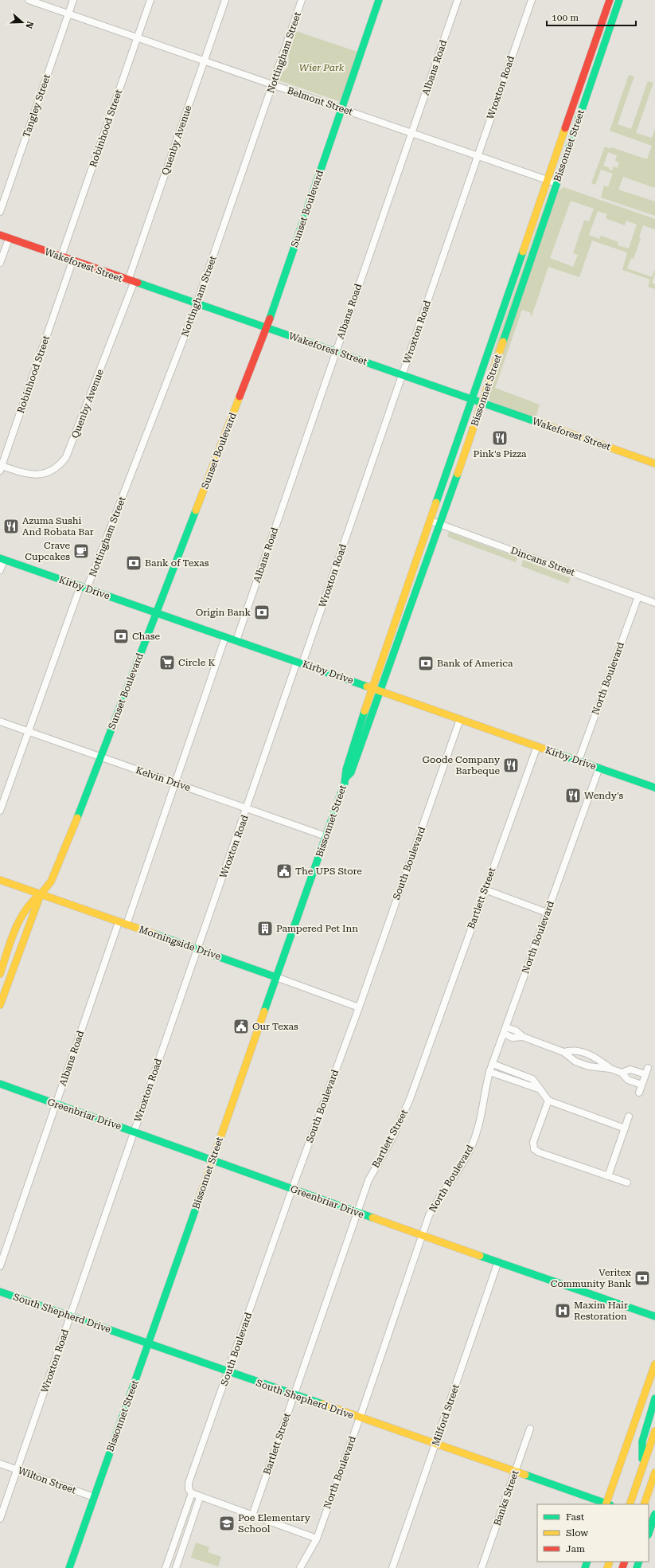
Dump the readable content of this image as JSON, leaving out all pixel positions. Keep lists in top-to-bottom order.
{
  "streets": {
    "main road": [
      "Bissonnet Street",
      "Sunset Boulevard",
      "Wakeforest Street",
      "Kirby Drive",
      "Morningside Drive",
      "Greenbriar Drive",
      "South Shepherd Drive"
    ],
    "street": [
      "Nottingham Street",
      "Albans Road",
      "Wroxton Road",
      "Belmont Street",
      "Tangley Street",
      "Robinhood Street",
      "Quenby Avenue",
      "Dincans Street",
      "North Boulevard",
      "Kelvin Drive",
      "South Boulevard",
      "Bartlett Street",
      "Milford Street",
      "Wilton Street",
      "Banks Street"
    ]
  },
  "crossings": [
    ["Nottingham Street", "Belmont Street"],
    ["Nottingham Street", "Wakeforest Street"],
    ["Nottingham Street", "Kirby Drive"],
    ["Nottingham Street", "Kelvin Drive"],
    ["Albans Road", "Belmont Street"],
    ["Albans Road", "Wakeforest Street"],
    ["Albans Road", "Kirby Drive"],
    ["Albans Road", "Morningside Drive"],
    ["Albans Road", "Greenbriar Drive"],
    ["Wroxton Road", "Belmont Street"],
    ["Wroxton Road", "Wakeforest Street"],
    ["Wroxton Road", "Kirby Drive"],
    ["Wroxton Road", "Kelvin Drive"],
    ["Wroxton Road", "Morningside Drive"],
    ["Wroxton Road", "Greenbriar Drive"],
    ["Wroxton Road", "South Shepherd Drive"],
    ["Wroxton Road", "Wilton Street"],
    ["Belmont Street", "Tangley Street"],
    ["Belmont Street", "Robinhood Street"],
    ["Belmont Street", "Quenby Avenue"],
    ["Belmont Street", "Bissonnet Street"],
    ["Belmont Street", "Sunset Boulevard"],
    ["Robinhood Street", "Quenby Avenue"],
    ["Robinhood Street", "Wakeforest Street"],
    ["Quenby Avenue", "Wakeforest Street"],
    ["Bissonnet Street", "Wakeforest Street"],
    ["Bissonnet Street", "Dincans Street"],
    ["Bissonnet Street", "Kirby Drive"],
    ["Bissonnet Street", "Kelvin Drive"],
    ["Bissonnet Street", "Morningside Drive"],
    ["Bissonnet Street", "Greenbriar Drive"],
    ["Bissonnet Street", "South Shepherd Drive"],
    ["Bissonnet Street", "Wilton Street"],
    ["Sunset Boulevard", "Wakeforest Street"],
    ["Sunset Boulevard", "Kirby Drive"],
    ["Sunset Boulevard", "Kelvin Drive"],
    ["Sunset Boulevard", "Morningside Drive"],
    ["Dincans Street", "North Boulevard"],
    ["Kirby Drive", "North Boulevard"],
    ["Kirby Drive", "South Boulevard"],
    ["Kirby Drive", "Bartlett Street"],
    ["North Boulevard", "Greenbriar Drive"],
    ["North Boulevard", "South Shepherd Drive"],
    ["South Boulevard", "Morningside Drive"],
    ["South Boulevard", "Greenbriar Drive"],
    ["South Boulevard", "South Shepherd Drive"],
    ["Bartlett Street", "Greenbriar Drive"],
    ["Bartlett Street", "South Shepherd Drive"],
    ["Greenbriar Drive", "Milford Street"],
    ["South Shepherd Drive", "Milford Street"],
    ["South Shepherd Drive", "Banks Street"]
  ],
  "parks": ["Wier Park"],
  "places": {
    "restaurant": [
      "Pink's Pizza",
      "Azuma Sushi And Robata Bar",
      "Goode Company Barbeque",
      "Wendy's"
    ],
    "cafe": ["Crave Cupcakes"],
    "bank": [
      "Bank of Texas",
      "Origin Bank",
      "Chase",
      "Bank of America",
      "Veritex Community Bank"
    ],
    "supermarket": ["Circle K"],
    "public building": ["The UPS Store", "Our Texas"],
    "building": ["Pampered Pet Inn"],
    "hospital": ["Maxim Hair Restoration"],
    "school or university": ["Poe Elementary School"]
  },
  "legend": ["Fast", "Slow", "Jam"],
  "scale_bar": "100 m",
  "north": "right"
}
